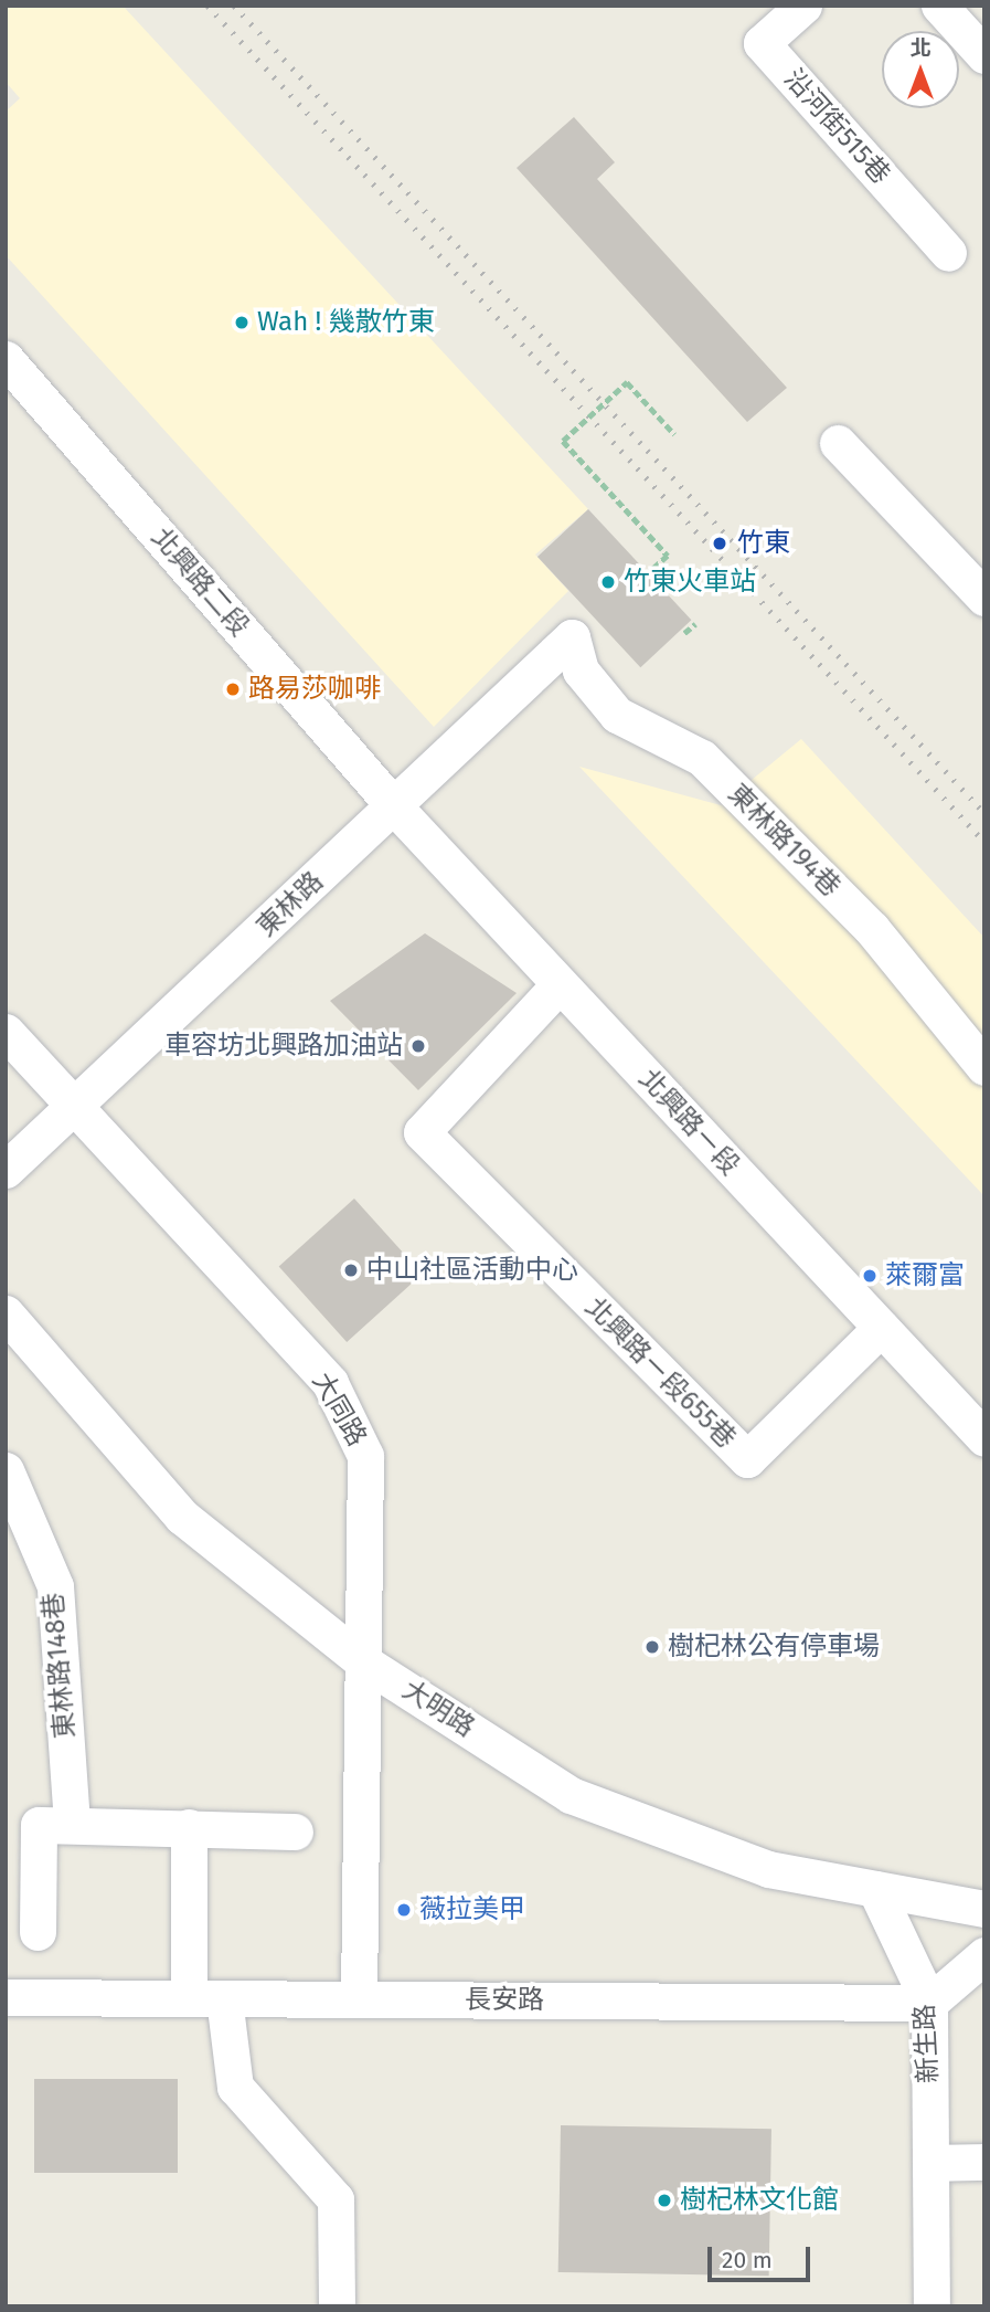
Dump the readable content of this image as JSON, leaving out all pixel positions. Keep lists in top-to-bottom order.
{
  "streets": {
    "street": [
      "沿河街515巷",
      "北興路二段",
      "東林路194巷",
      "東林路",
      "北興路ㄧ段",
      "北興路ㄧ段655巷",
      "大同路",
      "東林路148巷",
      "大明路",
      "長安路",
      "新生路"
    ]
  },
  "crossings": [
    ["北興路二段", "東林路"],
    ["北興路二段", "北興路ㄧ段"],
    ["東林路194巷", "東林路"],
    ["東林路", "北興路ㄧ段"],
    ["東林路", "大同路"],
    ["北興路ㄧ段", "北興路ㄧ段655巷"],
    ["大同路", "大明路"],
    ["大同路", "長安路"],
    ["大明路", "新生路"],
    ["長安路", "新生路"]
  ],
  "places": [
    "Wah ! 幾散竹東",
    "竹東",
    "竹東火車站",
    "路易莎咖啡",
    "車容坊北興路加油站",
    "中山社區活動中心",
    "萊爾富",
    "樹杞林公有停車場",
    "薇拉美甲",
    "樹杞林文化館"
  ],
  "scale_bar": "20 m",
  "north": "top"
}
